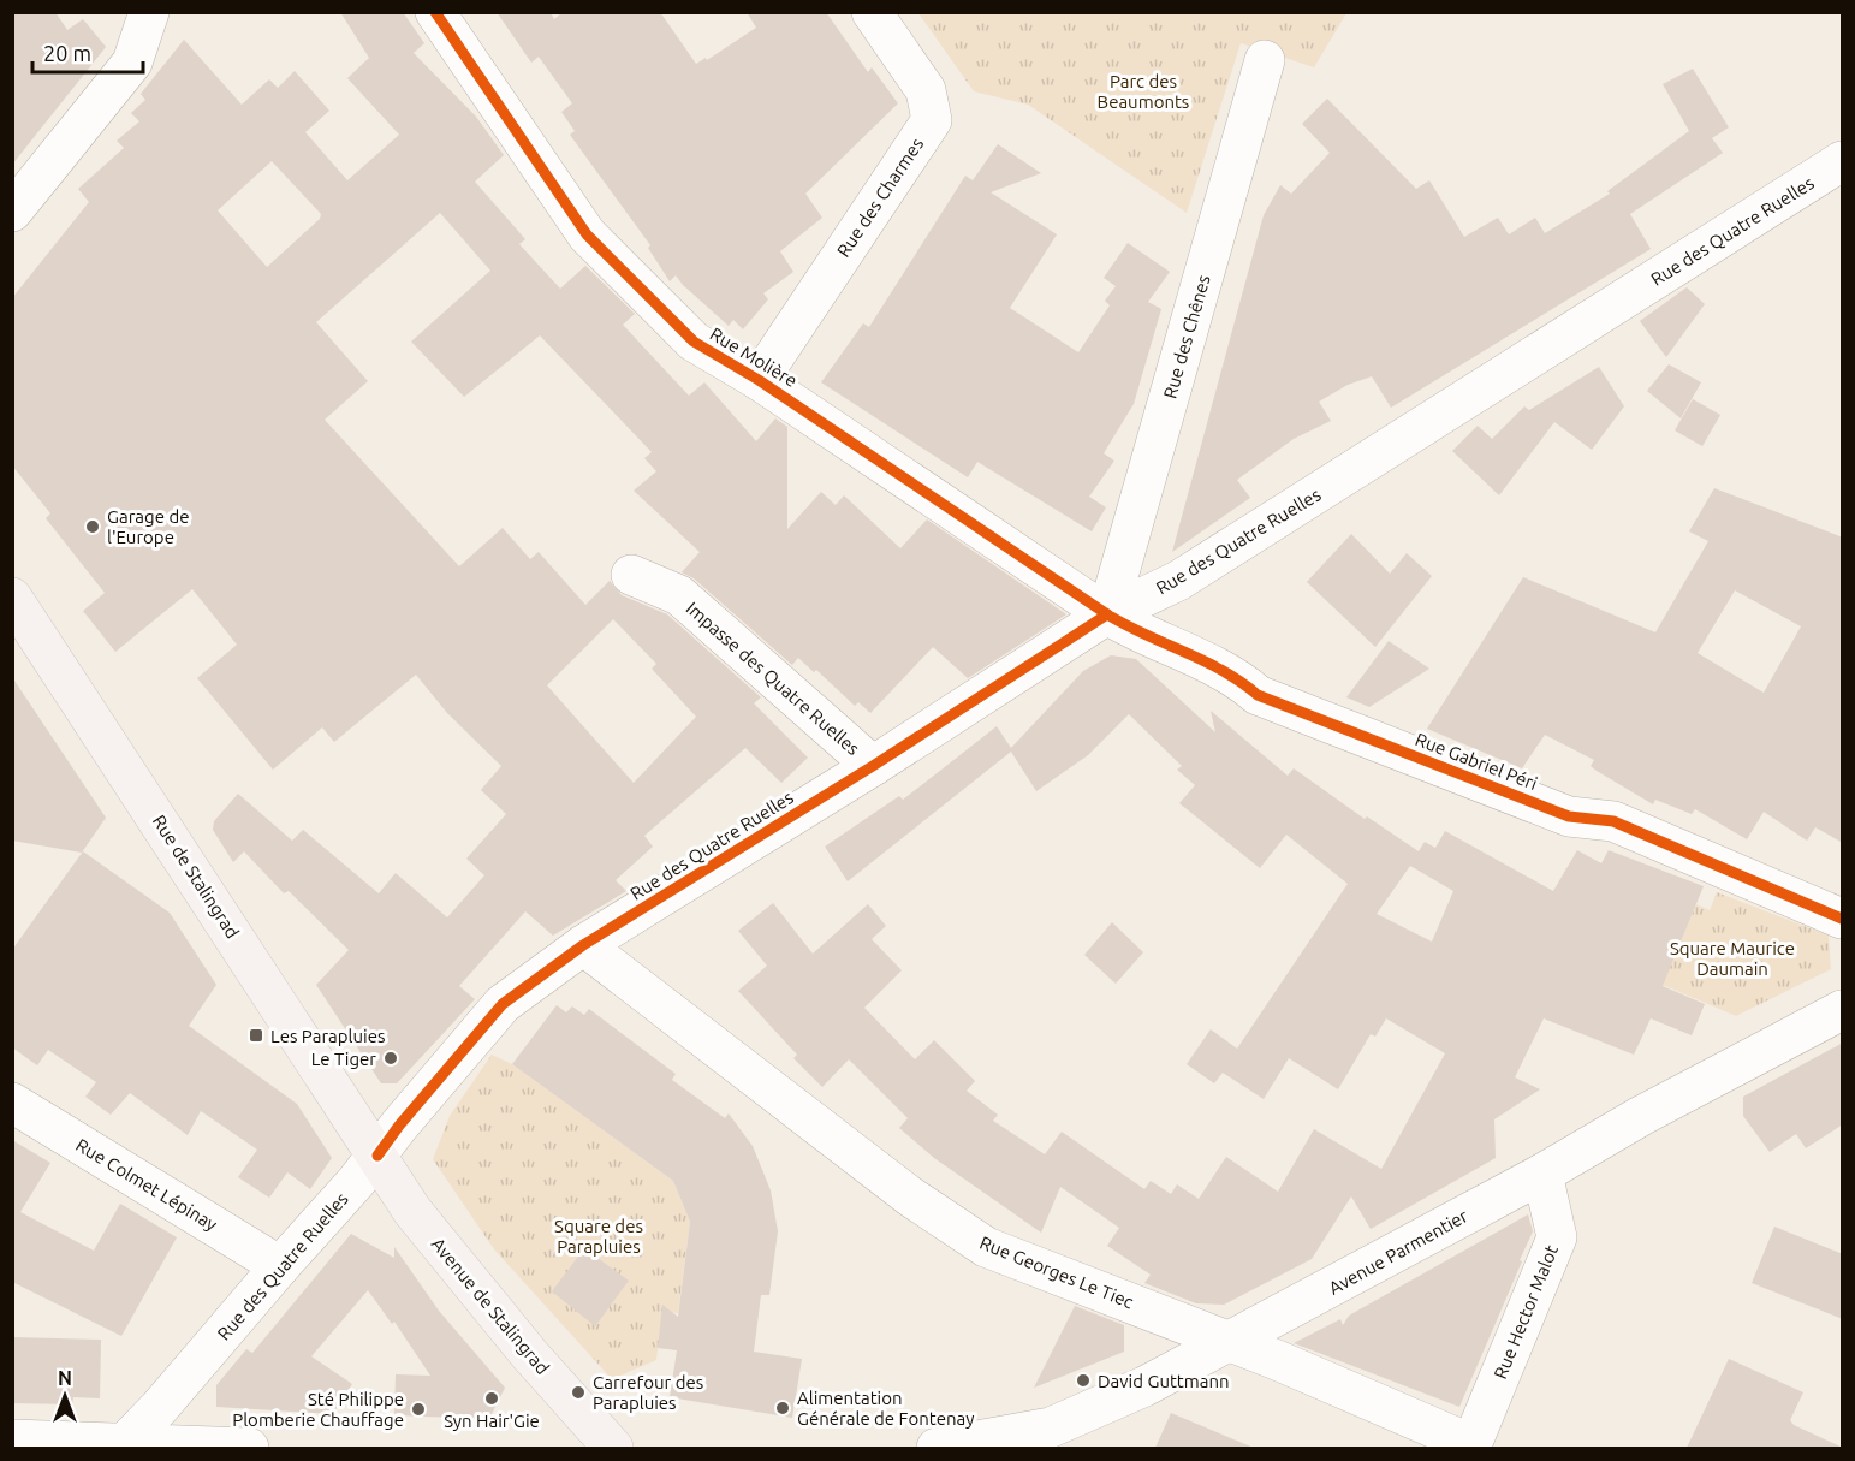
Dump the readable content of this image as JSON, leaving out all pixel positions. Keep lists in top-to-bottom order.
{
  "streets": {
    "main road": ["Rue de Stalingrad", "Avenue de Stalingrad"],
    "street": [
      "Rue des Charmes",
      "Rue des Quatre Ruelles",
      "Rue des Chênes",
      "Rue Molière",
      "Impasse des Quatre Ruelles",
      "Rue Gabriel Péri",
      "Rue Colmet Lépinay",
      "Avenue Parmentier",
      "Rue Georges Le Tiec",
      "Rue Hector Malot"
    ]
  },
  "crossings": [
    ["Rue des Charmes", "Rue Molière"],
    ["Rue des Quatre Ruelles", "Rue des Chênes"],
    ["Rue des Quatre Ruelles", "Rue Molière"],
    ["Rue des Quatre Ruelles", "Impasse des Quatre Ruelles"],
    ["Rue des Quatre Ruelles", "Rue Gabriel Péri"],
    ["Rue des Quatre Ruelles", "Rue de Stalingrad"],
    ["Rue des Quatre Ruelles", "Rue Colmet Lépinay"],
    ["Rue des Quatre Ruelles", "Rue Georges Le Tiec"],
    ["Rue des Quatre Ruelles", "Avenue de Stalingrad"],
    ["Rue des Chênes", "Rue Molière"],
    ["Rue des Chênes", "Rue Gabriel Péri"],
    ["Rue Molière", "Rue Gabriel Péri"],
    ["Rue de Stalingrad", "Avenue de Stalingrad"],
    ["Avenue Parmentier", "Rue Georges Le Tiec"],
    ["Avenue Parmentier", "Rue Hector Malot"],
    ["Rue Georges Le Tiec", "Rue Hector Malot"]
  ],
  "parks": ["Parc des Beaumonts", "Square Maurice Daumain", "Square des Parapluies"],
  "places": {
    "other": [
      "Garage de l'Europe",
      "Le Tiger",
      "David Guttmann",
      "Carrefour des Parapluies",
      "Syn Hair'Gie",
      "Alimentation Générale de Fontenay",
      "Sté Philippe Plomberie Chauffage"
    ],
    "transit": ["Les Parapluies"]
  },
  "scale_bar": "20 m",
  "north": "top"
}
